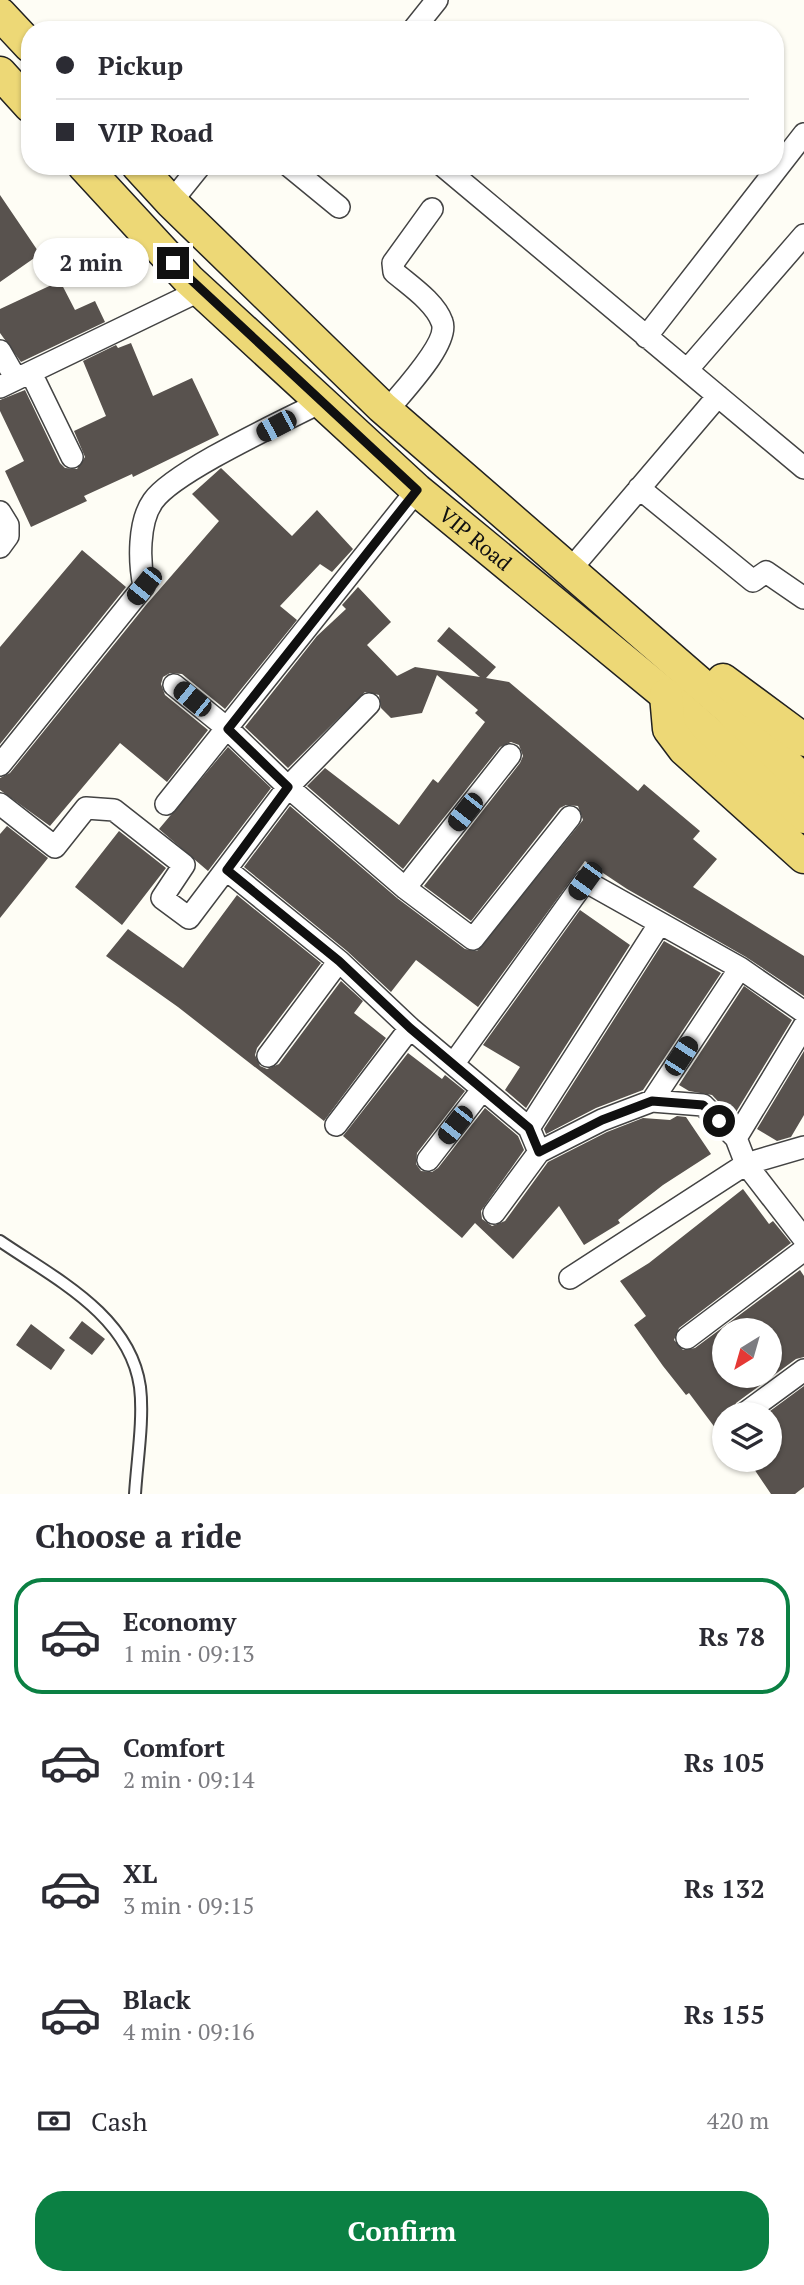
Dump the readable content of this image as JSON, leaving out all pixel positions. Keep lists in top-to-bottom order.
{
  "streets": {
    "main road": ["VIP Road"]
  },
  "north": "bottom left",
  "page": {
    "banner": ["Pickup", "VIP Road"],
    "bubble": "2 min",
    "heading": "Choose a ride",
    "list": [
      {
        "name": "Economy",
        "note": "1 min · 09:13",
        "value": "Rs 78"
      },
      {
        "name": "Comfort",
        "note": "2 min · 09:14",
        "value": "Rs 105"
      },
      {
        "name": "XL",
        "note": "3 min · 09:15",
        "value": "Rs 132"
      },
      {
        "name": "Black",
        "note": "4 min · 09:16",
        "value": "Rs 155"
      }
    ],
    "pay": ["Cash", "420 m"],
    "buttons": "Confirm"
  }
}
